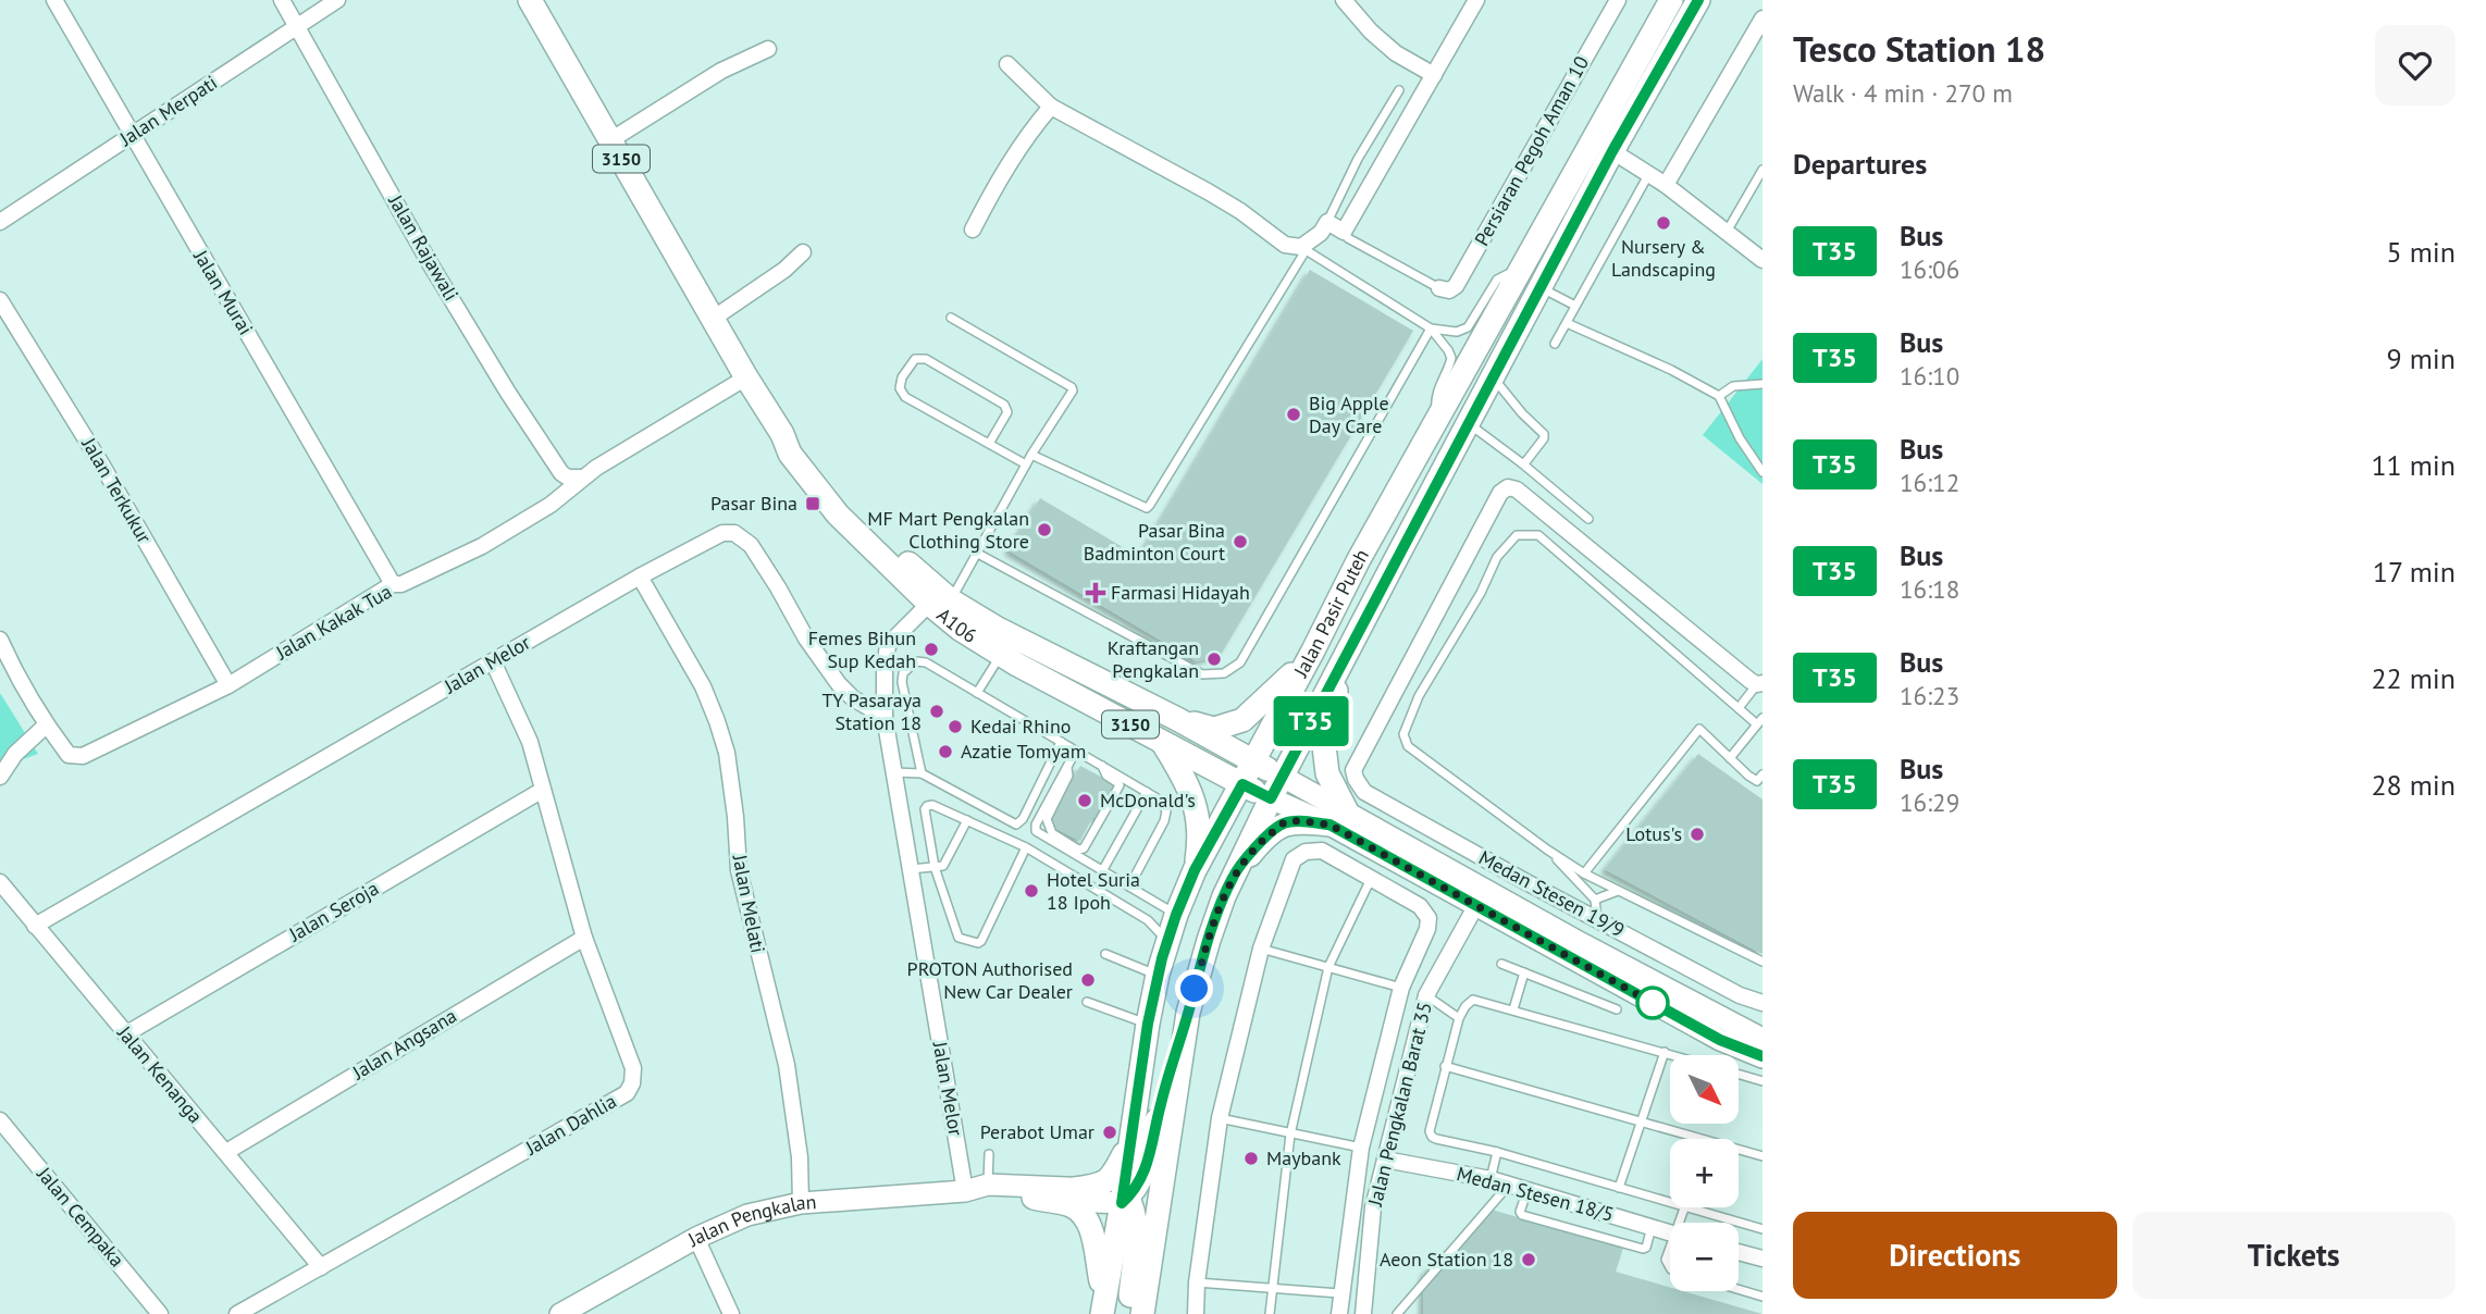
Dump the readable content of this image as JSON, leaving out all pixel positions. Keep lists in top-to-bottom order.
{
  "streets": {
    "main road": ["3150", "Jalan Pasir Puteh", "A106"],
    "street": [
      "Jalan Merpati",
      "Persiaran Pegoh Aman 10",
      "Jalan Rajawali",
      "Jalan Murai",
      "Jalan Terkukur",
      "Jalan Kakak Tua",
      "Jalan Melor",
      "Medan Stesen 19/9",
      "Jalan Melati",
      "Jalan Seroja",
      "Jalan Angsana",
      "Jalan Kenanga",
      "Jalan Pengkalan Barat 35",
      "Jalan Dahlia",
      "Medan Stesen 18/5",
      "Jalan Cempaka",
      "Jalan Pengkalan"
    ]
  },
  "crossings": [
    ["Jalan Merpati", "Jalan Rajawali"],
    ["Jalan Merpati", "Jalan Murai"],
    ["3150", "Jalan Pasir Puteh"],
    ["3150", "Jalan Kakak Tua"],
    ["3150", "A106"],
    ["3150", "Jalan Melor"],
    ["Jalan Rajawali", "Jalan Kakak Tua"],
    ["Jalan Murai", "Jalan Kakak Tua"],
    ["Jalan Terkukur", "Jalan Kakak Tua"],
    ["Jalan Pasir Puteh", "Jalan Pengkalan"],
    ["A106", "Jalan Melor"],
    ["Jalan Melor", "Jalan Melati"],
    ["Jalan Melor", "Jalan Kenanga"],
    ["Jalan Melor", "Jalan Dahlia"],
    ["Jalan Melor", "Jalan Pengkalan"],
    ["Jalan Melati", "Jalan Pengkalan"],
    ["Jalan Seroja", "Jalan Kenanga"],
    ["Jalan Seroja", "Jalan Dahlia"],
    ["Jalan Angsana", "Jalan Kenanga"],
    ["Jalan Angsana", "Jalan Dahlia"],
    ["Jalan Kenanga", "Jalan Dahlia"],
    ["Jalan Pengkalan Barat 35", "Medan Stesen 18/5"]
  ],
  "places": {
    "other": [
      "Nursery & Landscaping",
      "Big Apple Day Care",
      "MF Mart Pengkalan Clothing Store",
      "Pasar Bina Badminton Court",
      "Femes Bihun Sup Kedah",
      "Kraftangan Pengkalan",
      "TY Pasaraya Station 18",
      "Kedai Rhino",
      "Azatie Tomyam",
      "McDonald's",
      "Lotus's",
      "Hotel Suria 18 Ipoh",
      "PROTON Authorised New Car Dealer",
      "Perabot Umar",
      "Maybank",
      "Aeon Station 18"
    ],
    "transit": ["Pasar Bina"],
    "health": ["Farmasi Hidayah"]
  },
  "lines": ["bus line T35"],
  "north": "bottom right",
  "page": {
    "on_map": "T35",
    "heading": [
      ["Tesco Station 18", "Walk · 4 min · 270 m"],
      "Departures"
    ],
    "list": [
      {
        "mark": "T35",
        "name": "Bus",
        "note": "16:06",
        "value": "5 min"
      },
      {
        "mark": "T35",
        "name": "Bus",
        "note": "16:10",
        "value": "9 min"
      },
      {
        "mark": "T35",
        "name": "Bus",
        "note": "16:12",
        "value": "11 min"
      },
      {
        "mark": "T35",
        "name": "Bus",
        "note": "16:18",
        "value": "17 min"
      },
      {
        "mark": "T35",
        "name": "Bus",
        "note": "16:23",
        "value": "22 min"
      },
      {
        "mark": "T35",
        "name": "Bus",
        "note": "16:29",
        "value": "28 min"
      }
    ],
    "map_buttons": ["+", "−"],
    "buttons": ["Directions", "Tickets"]
  }
}
